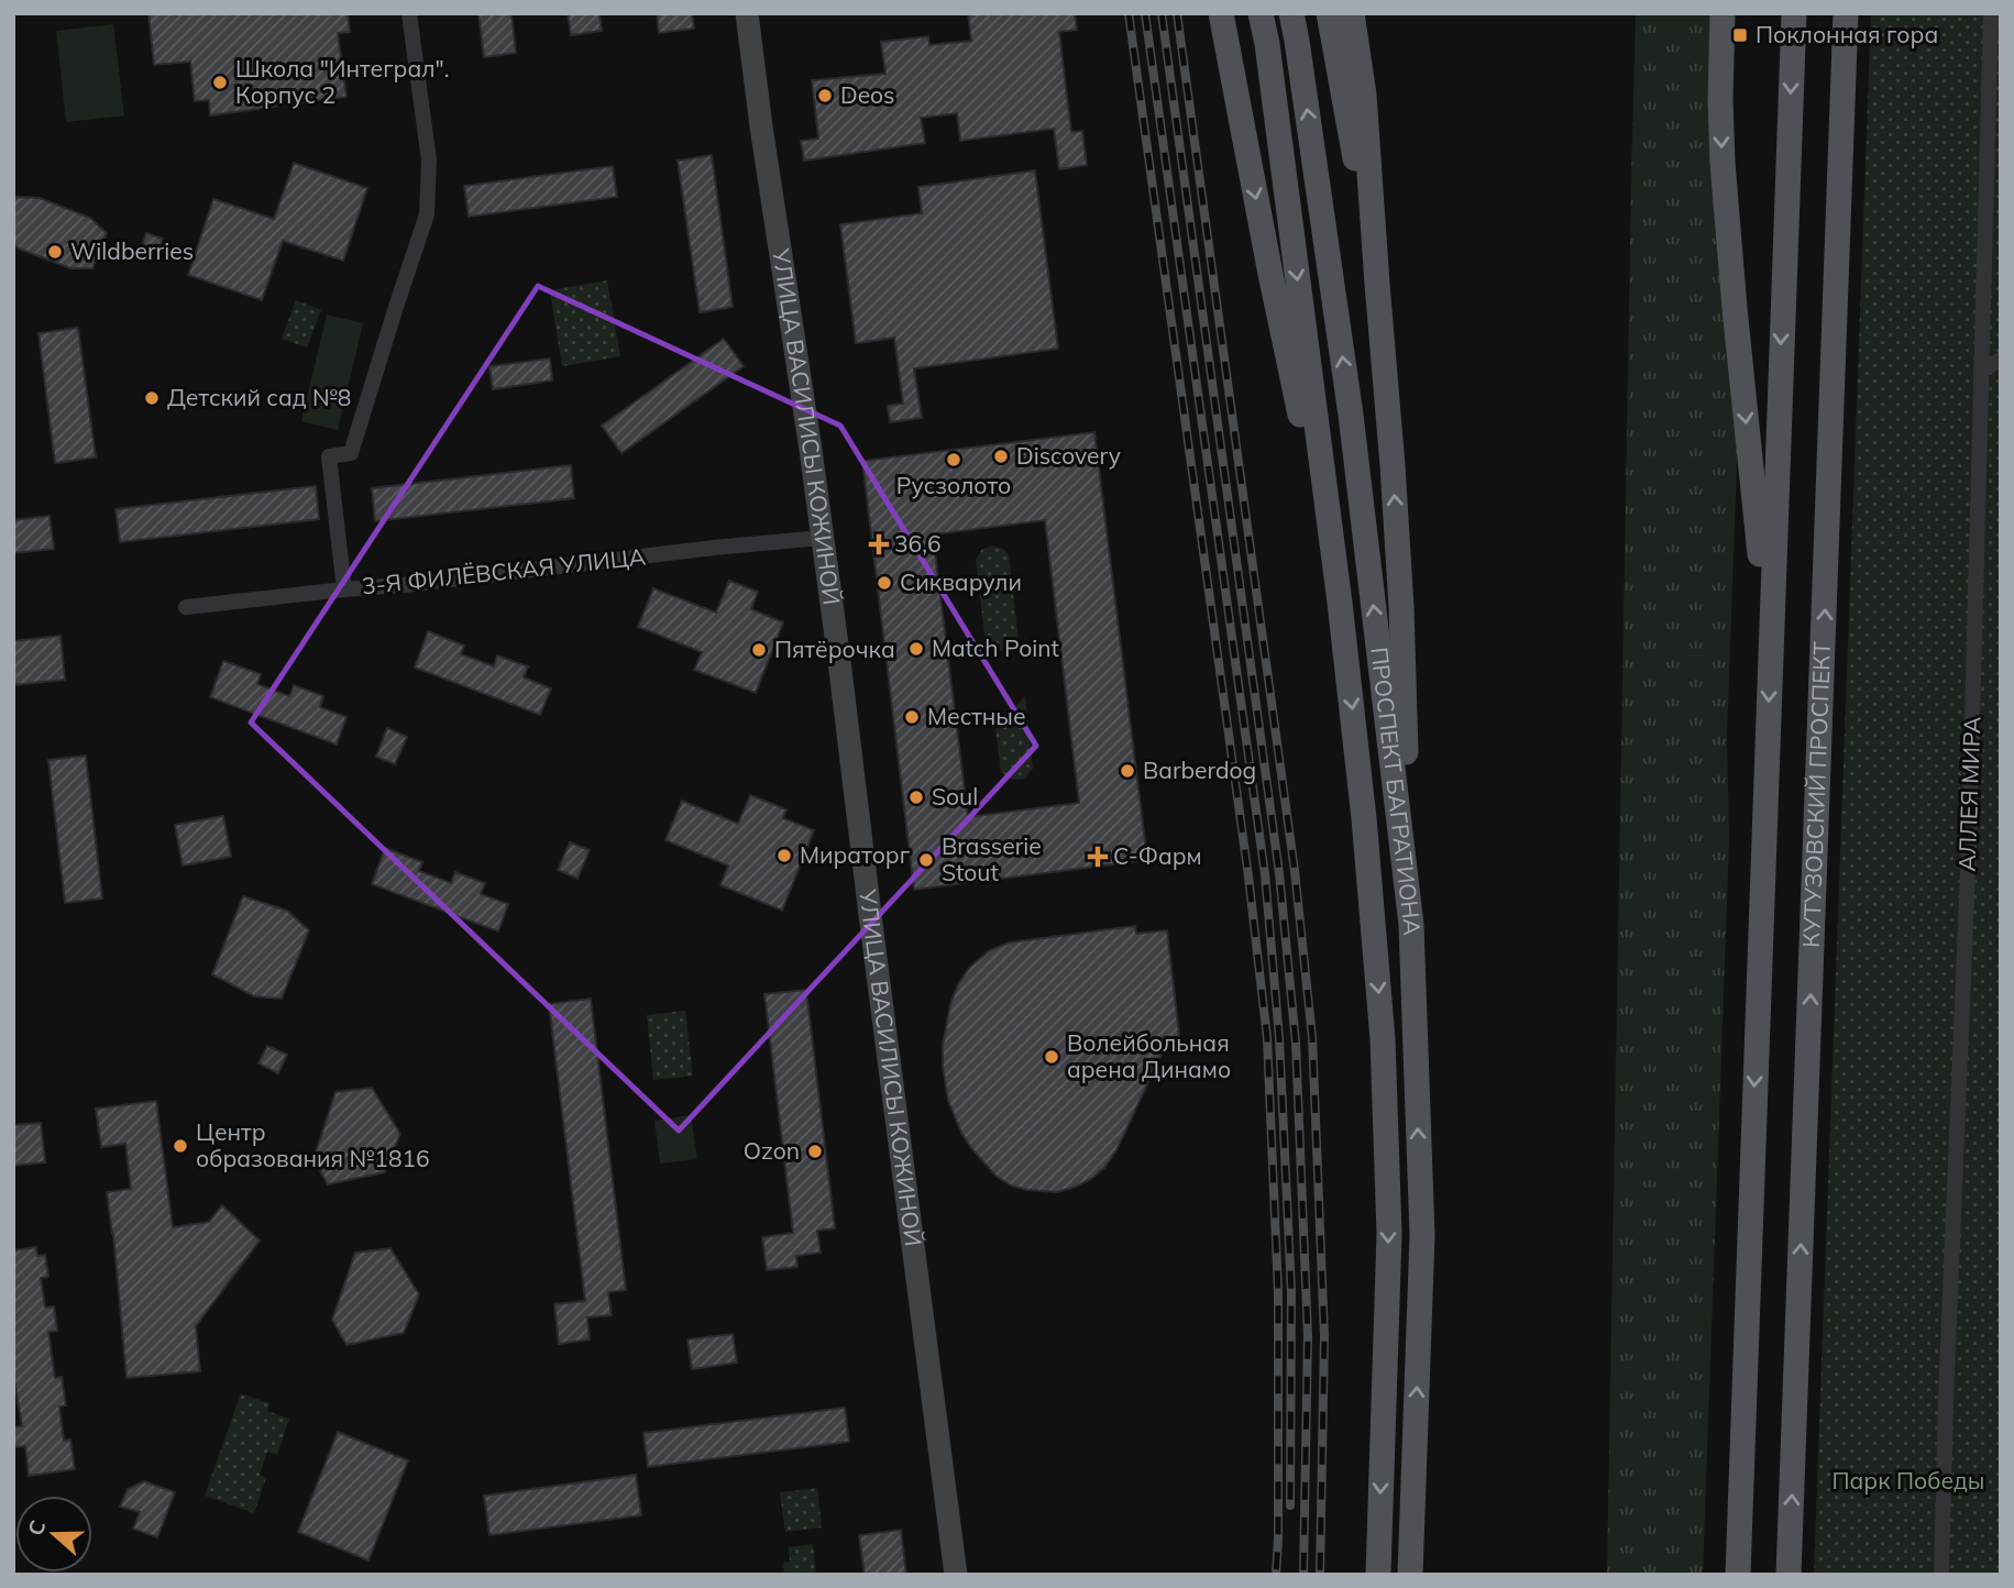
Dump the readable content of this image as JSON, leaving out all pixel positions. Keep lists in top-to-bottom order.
{
  "streets": {
    "main road": ["ПРОСПЕКТ БАГРАТИОНА", "КУТУЗОВСКИЙ ПРОСПЕКТ"],
    "street": ["УЛИЦА ВАСИЛИСЫ КОЖИНОЙ", "3-Я ФИЛЁВСКАЯ УЛИЦА", "АЛЛЕЯ МИРА"]
  },
  "crossings": [
    ["УЛИЦА ВАСИЛИСЫ КОЖИНОЙ", "3-Я ФИЛЁВСКАЯ УЛИЦА"]
  ],
  "parks": ["Парк Победы"],
  "places": {
    "transit": ["Поклонная гора"],
    "other": [
      "Школа \"Интеграл\". Корпус 2",
      "Deos",
      "Wildberries",
      "Детский сад №8",
      "Discovery",
      "Русзолото",
      "Сикварули",
      "Match Point",
      "Пятёрочка",
      "Местные",
      "Barberdog",
      "Soul",
      "Мираторг",
      "Brasserie Stout",
      "Волейбольная арена Динамо",
      "Центр образования №1816",
      "Ozon"
    ],
    "health": ["36,6", "C-Фарм"]
  },
  "north": "left"
}
